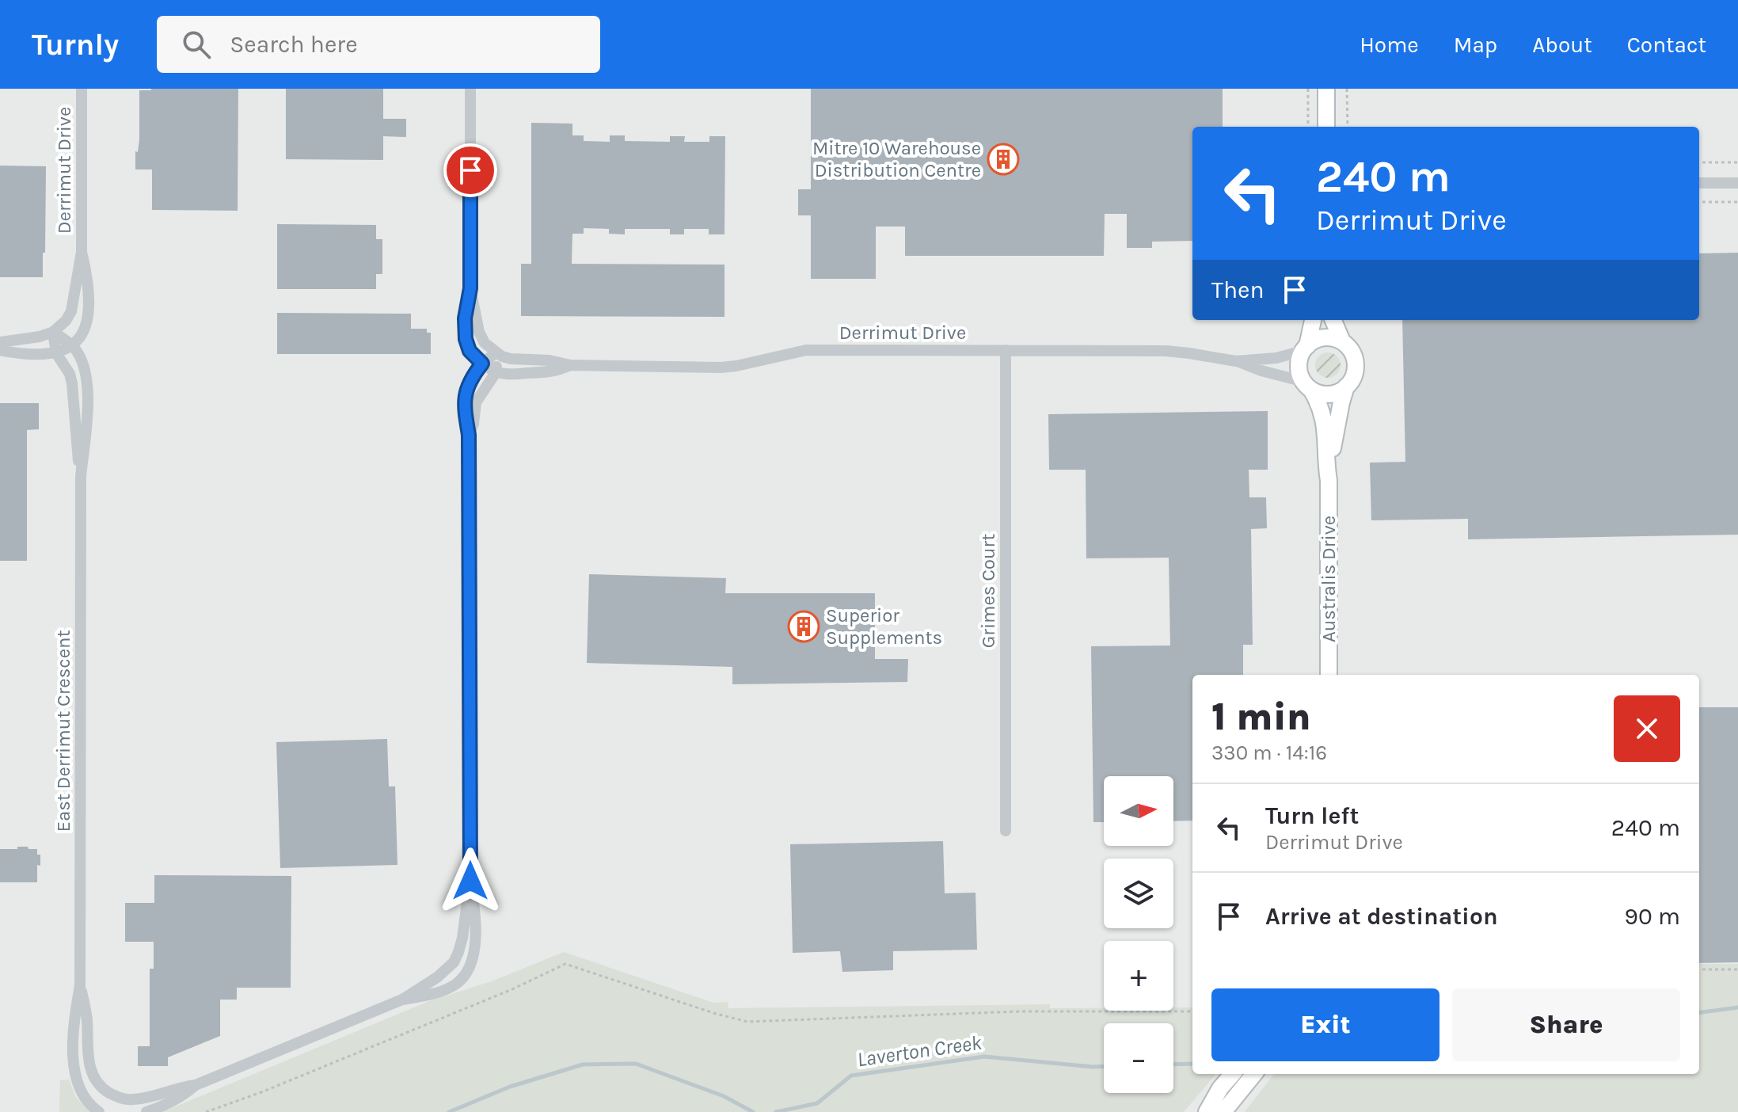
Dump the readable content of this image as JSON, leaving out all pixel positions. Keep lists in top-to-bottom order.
{
  "streets": {
    "street": [
      "Derrimut Drive",
      "Australis Drive",
      "Grimes Court",
      "East Derrimut Crescent"
    ]
  },
  "crossings": [
    ["Derrimut Drive", "Australis Drive"],
    ["Derrimut Drive", "Grimes Court"],
    ["Derrimut Drive", "East Derrimut Crescent"]
  ],
  "water": ["Laverton Creek"],
  "places": {
    "building": ["Mitre 10 Warehouse Distribution Centre", "Superior Supplements"]
  },
  "north": "right",
  "page": {
    "header": "Turnly",
    "search": "Search here",
    "nav": [
      "Home",
      "Map",
      "About",
      "Contact"
    ],
    "turn": ["240 m", "Derrimut Drive"],
    "then": "Then",
    "heading": ["1 min", "330 m · 14:16"],
    "map_buttons": ["+", "−"],
    "list": [
      {
        "name": "Turn left",
        "note": "Derrimut Drive",
        "value": "240 m"
      },
      {
        "name": "Arrive at destination",
        "value": "90 m"
      }
    ],
    "buttons": ["Exit", "Share"]
  }
}
